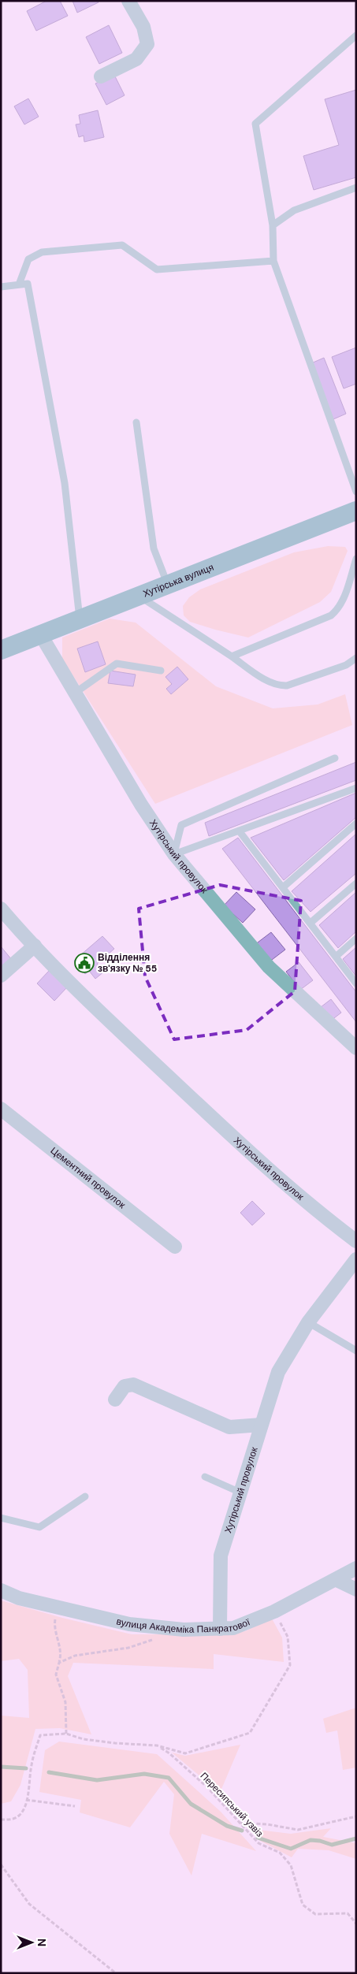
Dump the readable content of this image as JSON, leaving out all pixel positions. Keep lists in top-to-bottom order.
{
  "streets": {
    "main road": ["Хутірська вулиця"],
    "street": ["Хутірський провулок", "Цементний провулок", "вулиця Академіка Панкратової"],
    "path": ["Пересипський узвіз"]
  },
  "crossings": [
    ["Хутірська вулиця", "Хутірський провулок"],
    ["Хутірський провулок", "вулиця Академіка Панкратової"]
  ],
  "places": {
    "public building": ["Відділення зв'язку № 55"]
  },
  "north": "right"
}
